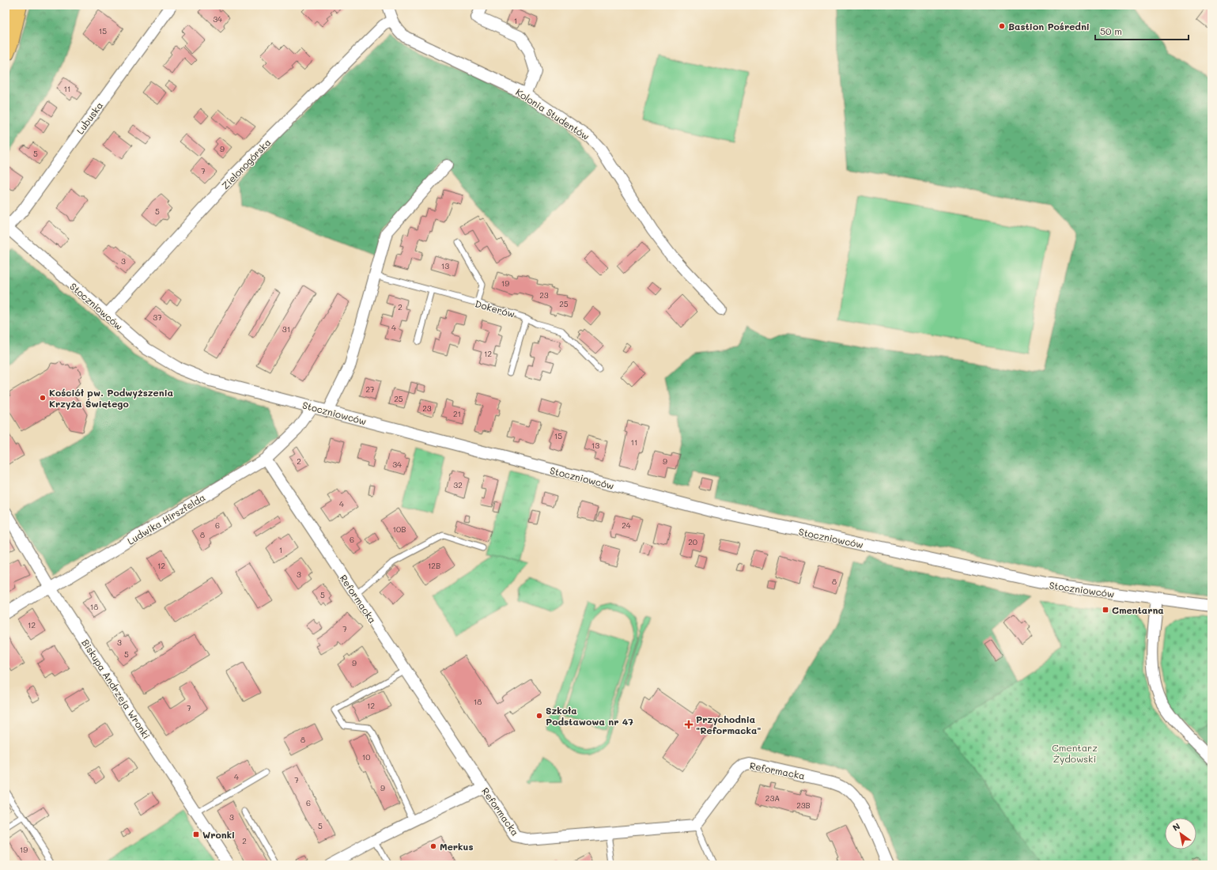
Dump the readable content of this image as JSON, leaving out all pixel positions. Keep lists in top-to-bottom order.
{
  "streets": {
    "street": [
      "Kolonia Studentów",
      "Lubuska",
      "Zielonogórska",
      "Stoczniowców",
      "Ludwika Hirszfelda",
      "Reformacka",
      "Biskupa Andrzeja Wronki"
    ],
    "lane": ["Dokerów"]
  },
  "crossings": [
    ["Kolonia Studentów", "Zielonogórska"],
    ["Lubuska", "Stoczniowców"],
    ["Zielonogórska", "Stoczniowców"],
    ["Stoczniowców", "Ludwika Hirszfelda"],
    ["Ludwika Hirszfelda", "Reformacka"],
    ["Ludwika Hirszfelda", "Biskupa Andrzeja Wronki"]
  ],
  "parks": ["Cmentarz Żydowski"],
  "places": {
    "other": [
      "Bastion Pośredni",
      "Kościół pw. Podwyższenia Krzyża Świętego",
      "Szkoła Podstawowa nr 47",
      "Merkus"
    ],
    "transit": ["Cmentarna", "Wronki"],
    "health": ["Przychodnia \"Reformacka\""]
  },
  "house_numbers": [
    "34",
    "1",
    "15",
    "11",
    "9",
    "5",
    "7",
    "5",
    "3",
    "13",
    "19",
    "23",
    "25",
    "2",
    "37",
    "4",
    "31",
    "12",
    "27",
    "25",
    "23",
    "21",
    "15",
    "11",
    "13",
    "2",
    "9",
    "34",
    "32",
    "4",
    "6",
    "24",
    "10B",
    "8",
    "6",
    "20",
    "1",
    "12",
    "12B",
    "3",
    "8",
    "5",
    "18",
    "12",
    "7",
    "3",
    "5",
    "9",
    "18",
    "12",
    "7",
    "8",
    "10",
    "4",
    "7",
    "9",
    "23A",
    "6",
    "23B",
    "3",
    "5",
    "2",
    "19"
  ],
  "scale_bar": "50 m",
  "north": "top left"
}
